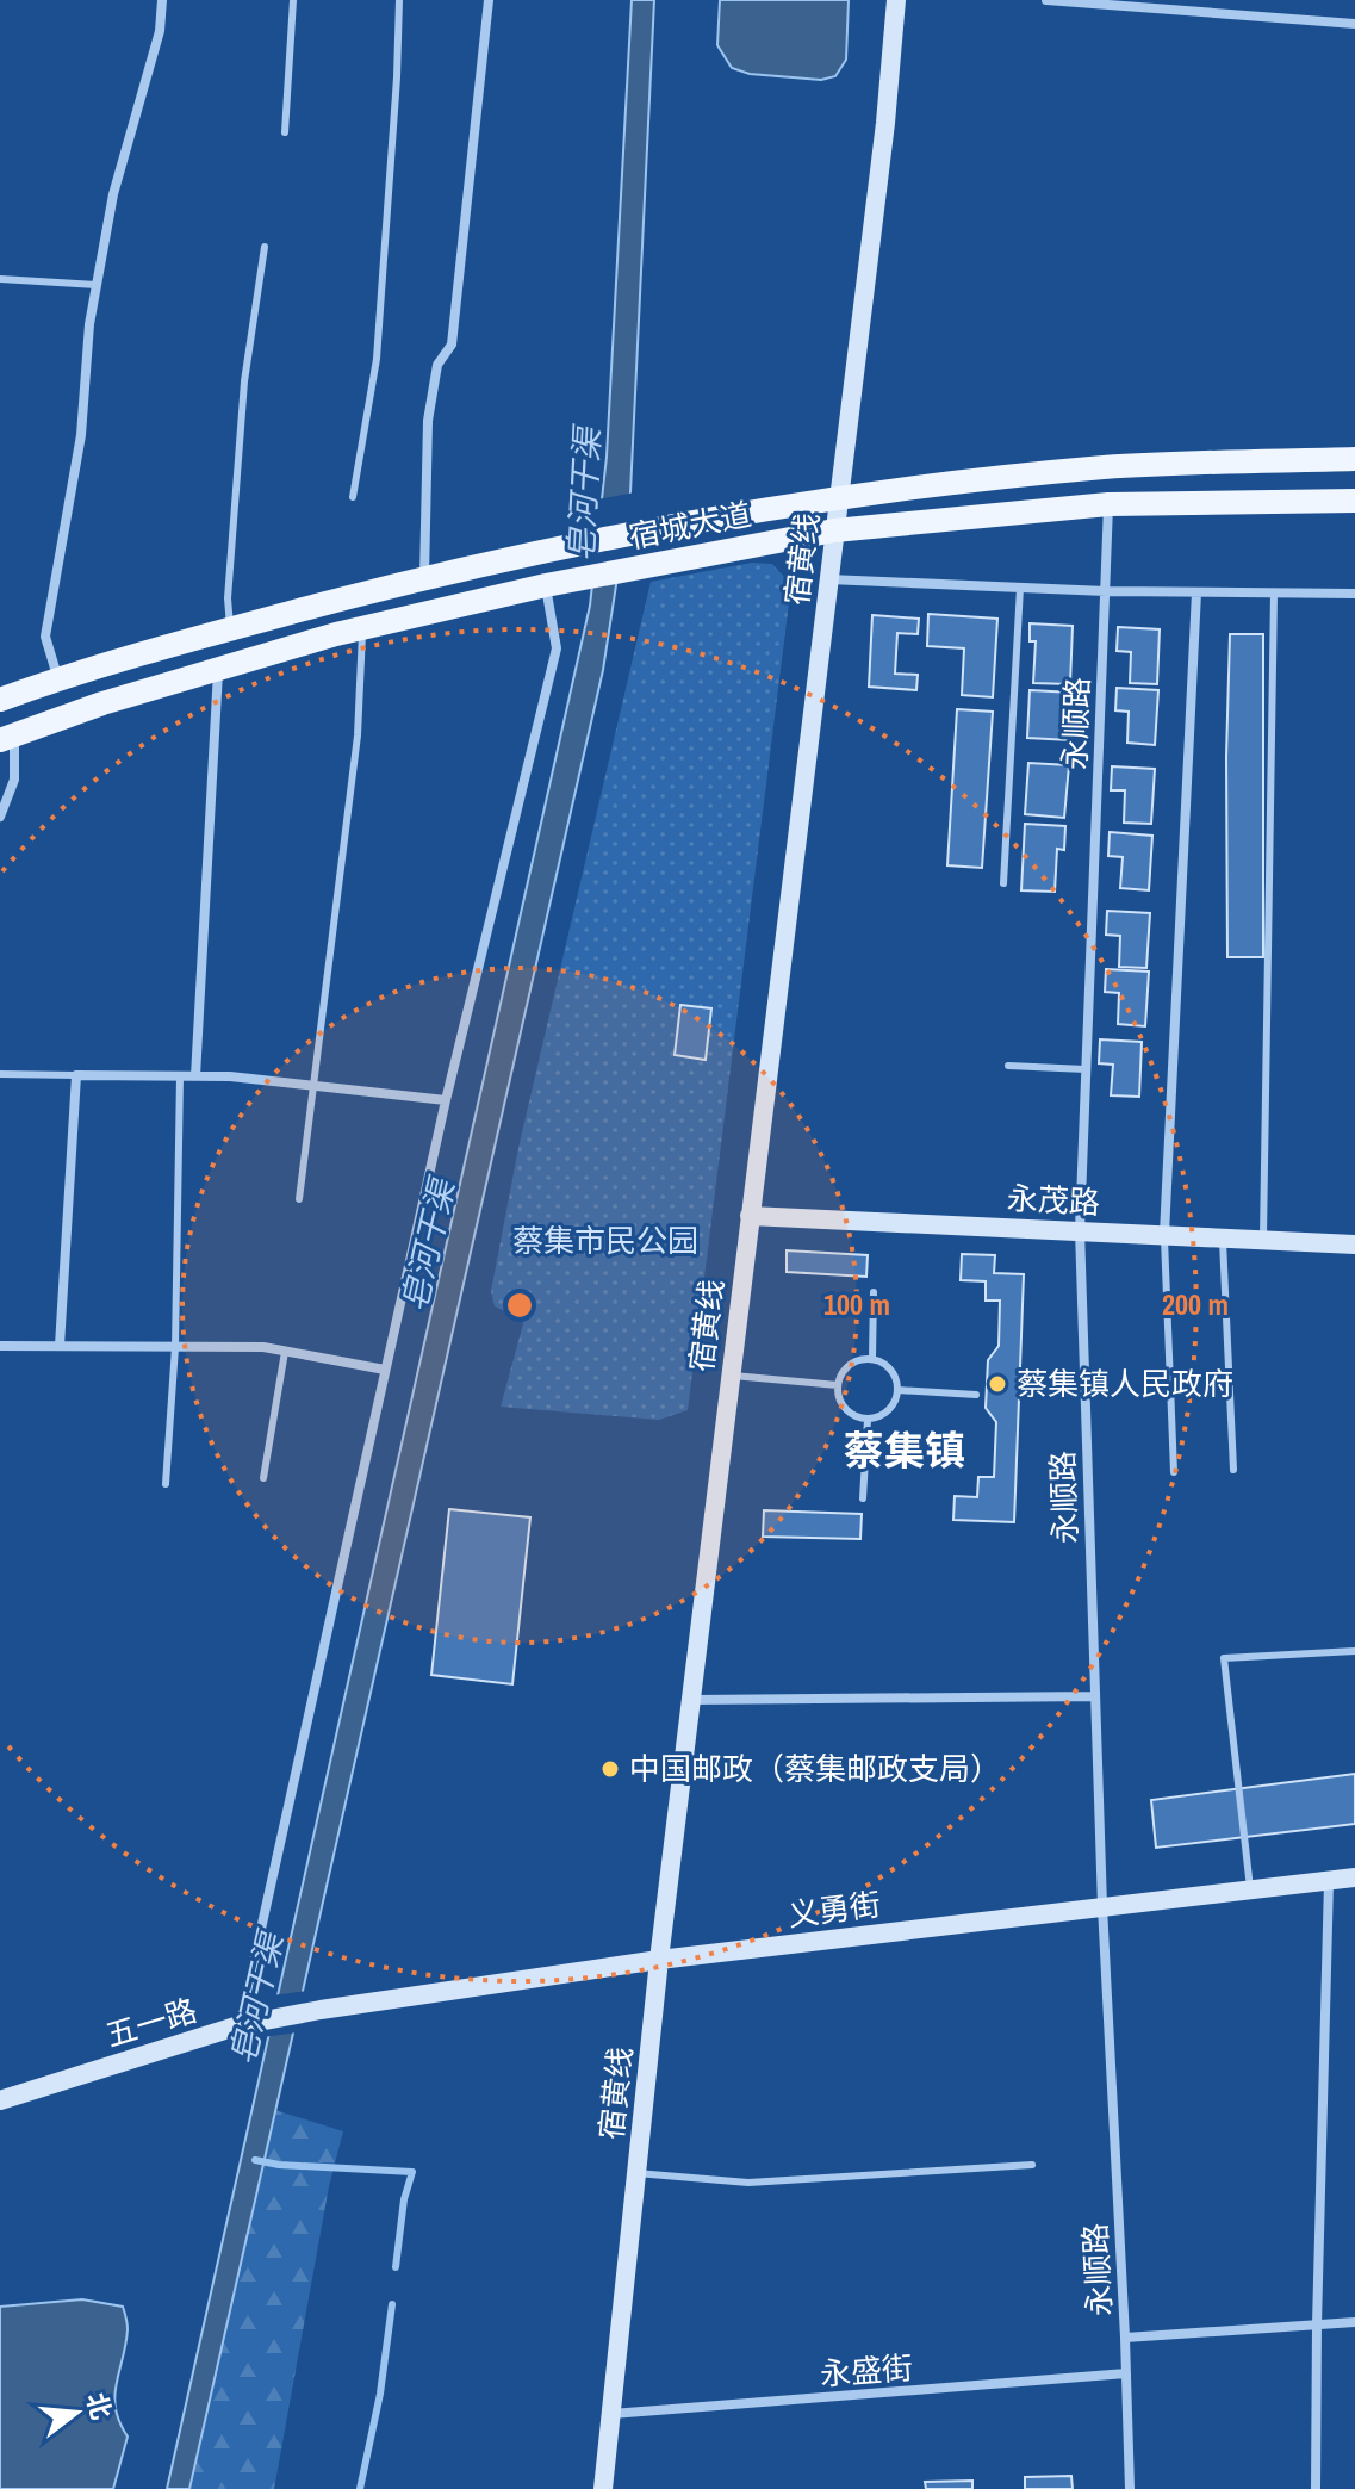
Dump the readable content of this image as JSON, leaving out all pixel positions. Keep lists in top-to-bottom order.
{
  "streets": {
    "main road": [
      "宿城大道",
      "宿黄线",
      "永茂路",
      "义勇街",
      "五一路"
    ],
    "street": ["永顺路", "永盛街"]
  },
  "crossings": [
    ["宿城大道", "宿黄线"],
    ["宿城大道", "永顺路"],
    ["宿黄线", "永茂路"],
    ["宿黄线", "义勇街"],
    ["宿黄线", "永盛街"],
    ["永顺路", "永茂路"],
    ["永顺路", "义勇街"],
    ["永顺路", "永盛街"],
    ["义勇街", "五一路"]
  ],
  "districts": ["蔡集镇"],
  "water": ["皂河干渠"],
  "parks": ["蔡集市民公园"],
  "places": ["蔡集镇人民政府", "中国邮政（蔡集邮政支局）"],
  "north": "right",
  "rings": ["100 m", "200 m"]
}
